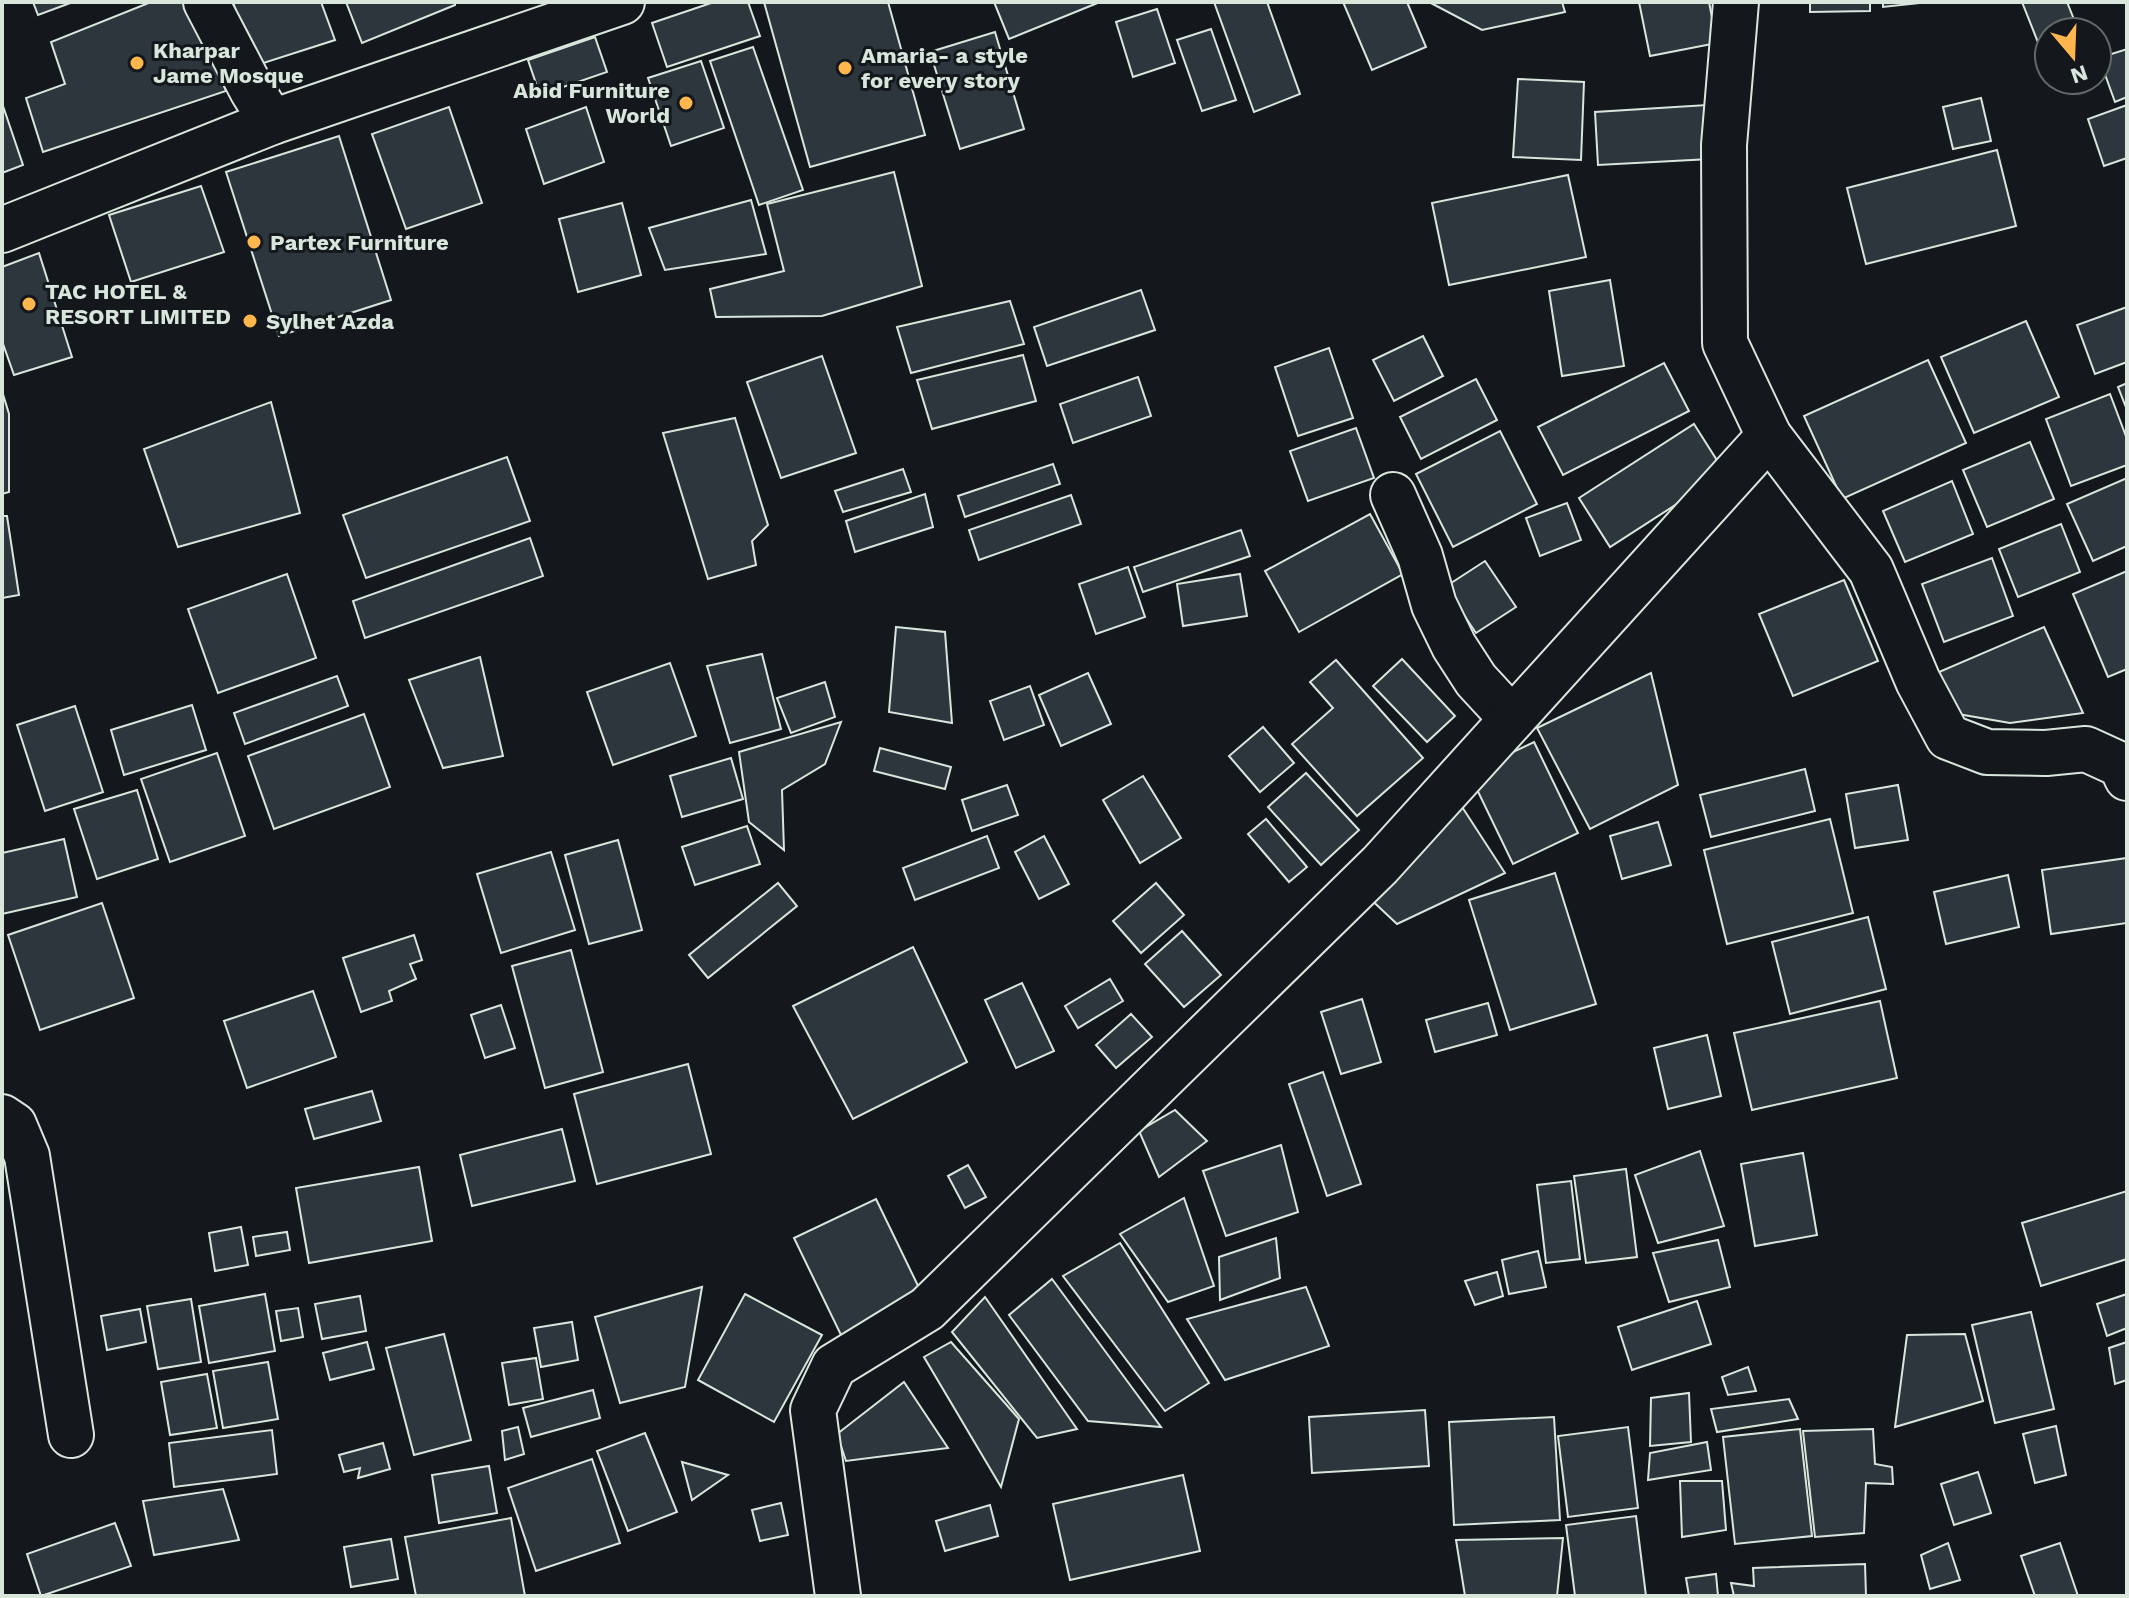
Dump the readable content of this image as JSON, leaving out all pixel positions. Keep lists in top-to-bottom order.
{
  "places": [
    "Kharpar Jame Mosque",
    "Amaria- a style for every story",
    "Abid Furniture World",
    "Partex Furniture",
    "TAC HOTEL & RESORT LIMITED",
    "Sylhet Azda"
  ],
  "north": "bottom"
}
